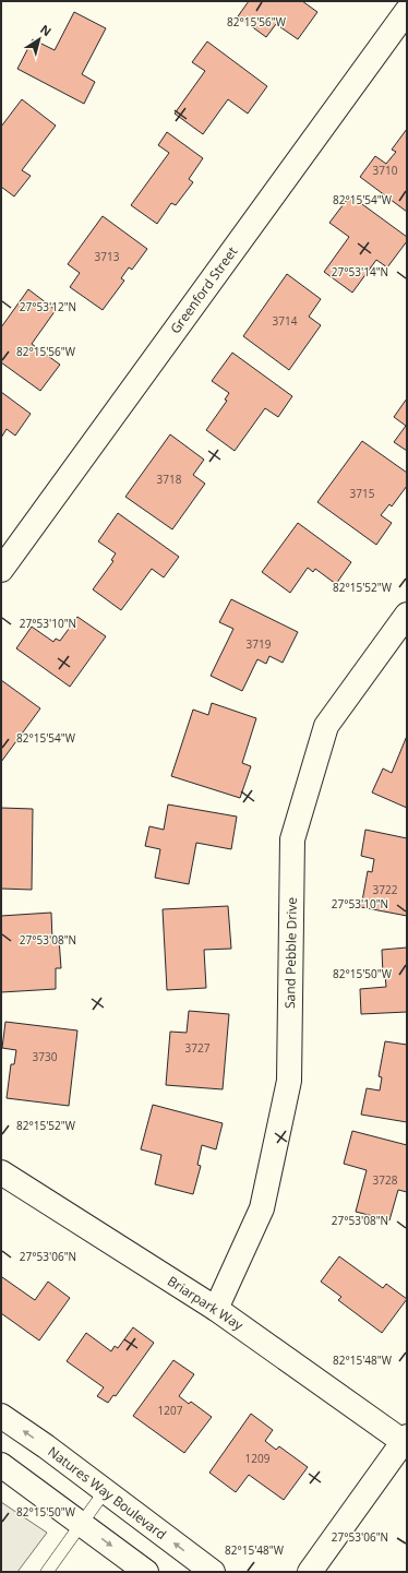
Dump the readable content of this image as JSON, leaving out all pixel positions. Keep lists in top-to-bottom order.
{
  "streets": {
    "street": [
      "Greenford Street",
      "Sand Pebble Drive",
      "Briarpark Way",
      "Natures Way Boulevard"
    ]
  },
  "crossings": [
    ["Sand Pebble Drive", "Briarpark Way"]
  ],
  "house_numbers": [
    "3710",
    "3713",
    "3714",
    "3718",
    "3715",
    "3719",
    "3722",
    "3727",
    "3730",
    "3728",
    "1207",
    "1209"
  ],
  "north": "top right",
  "coordinates": [
    "82°15'56\"W",
    "82°15'54\"W",
    "27°53'14\"N",
    "27°53'12\"N",
    "82°15'52\"W",
    "27°53'10\"N",
    "27°53'08\"N",
    "82°15'50\"W",
    "27°53'06\"N",
    "82°15'48\"W"
  ]
}
